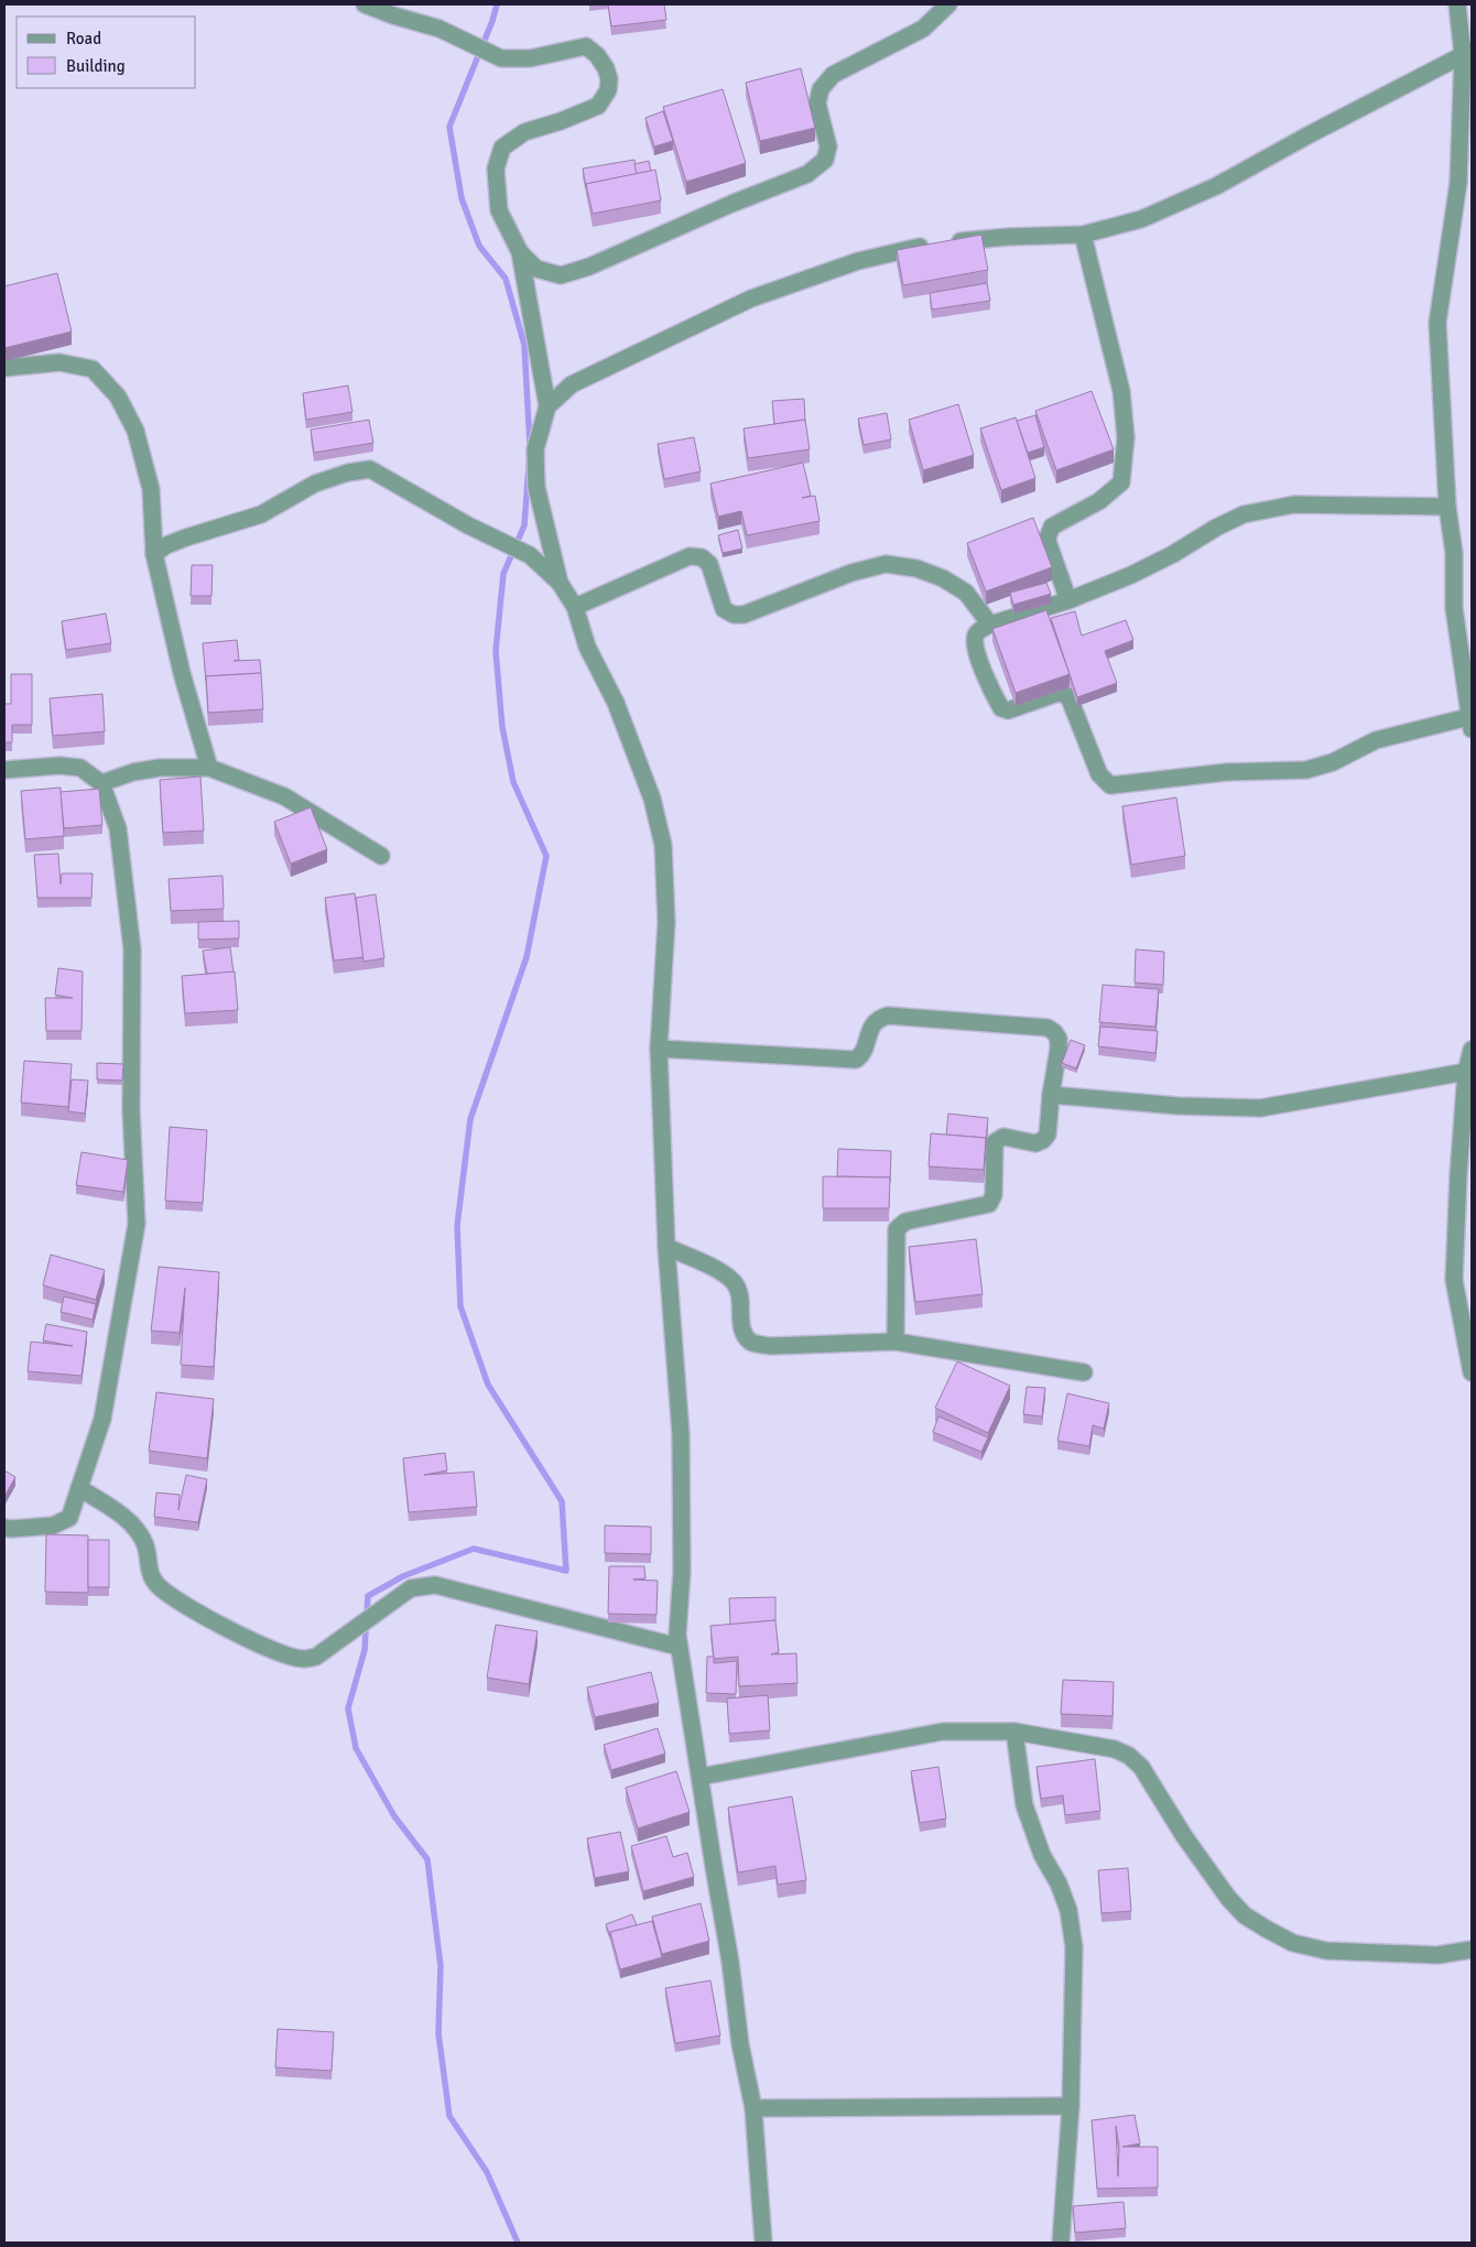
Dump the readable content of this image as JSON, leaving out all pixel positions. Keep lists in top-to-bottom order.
{
  "legend": ["Road", "Building"]
}
